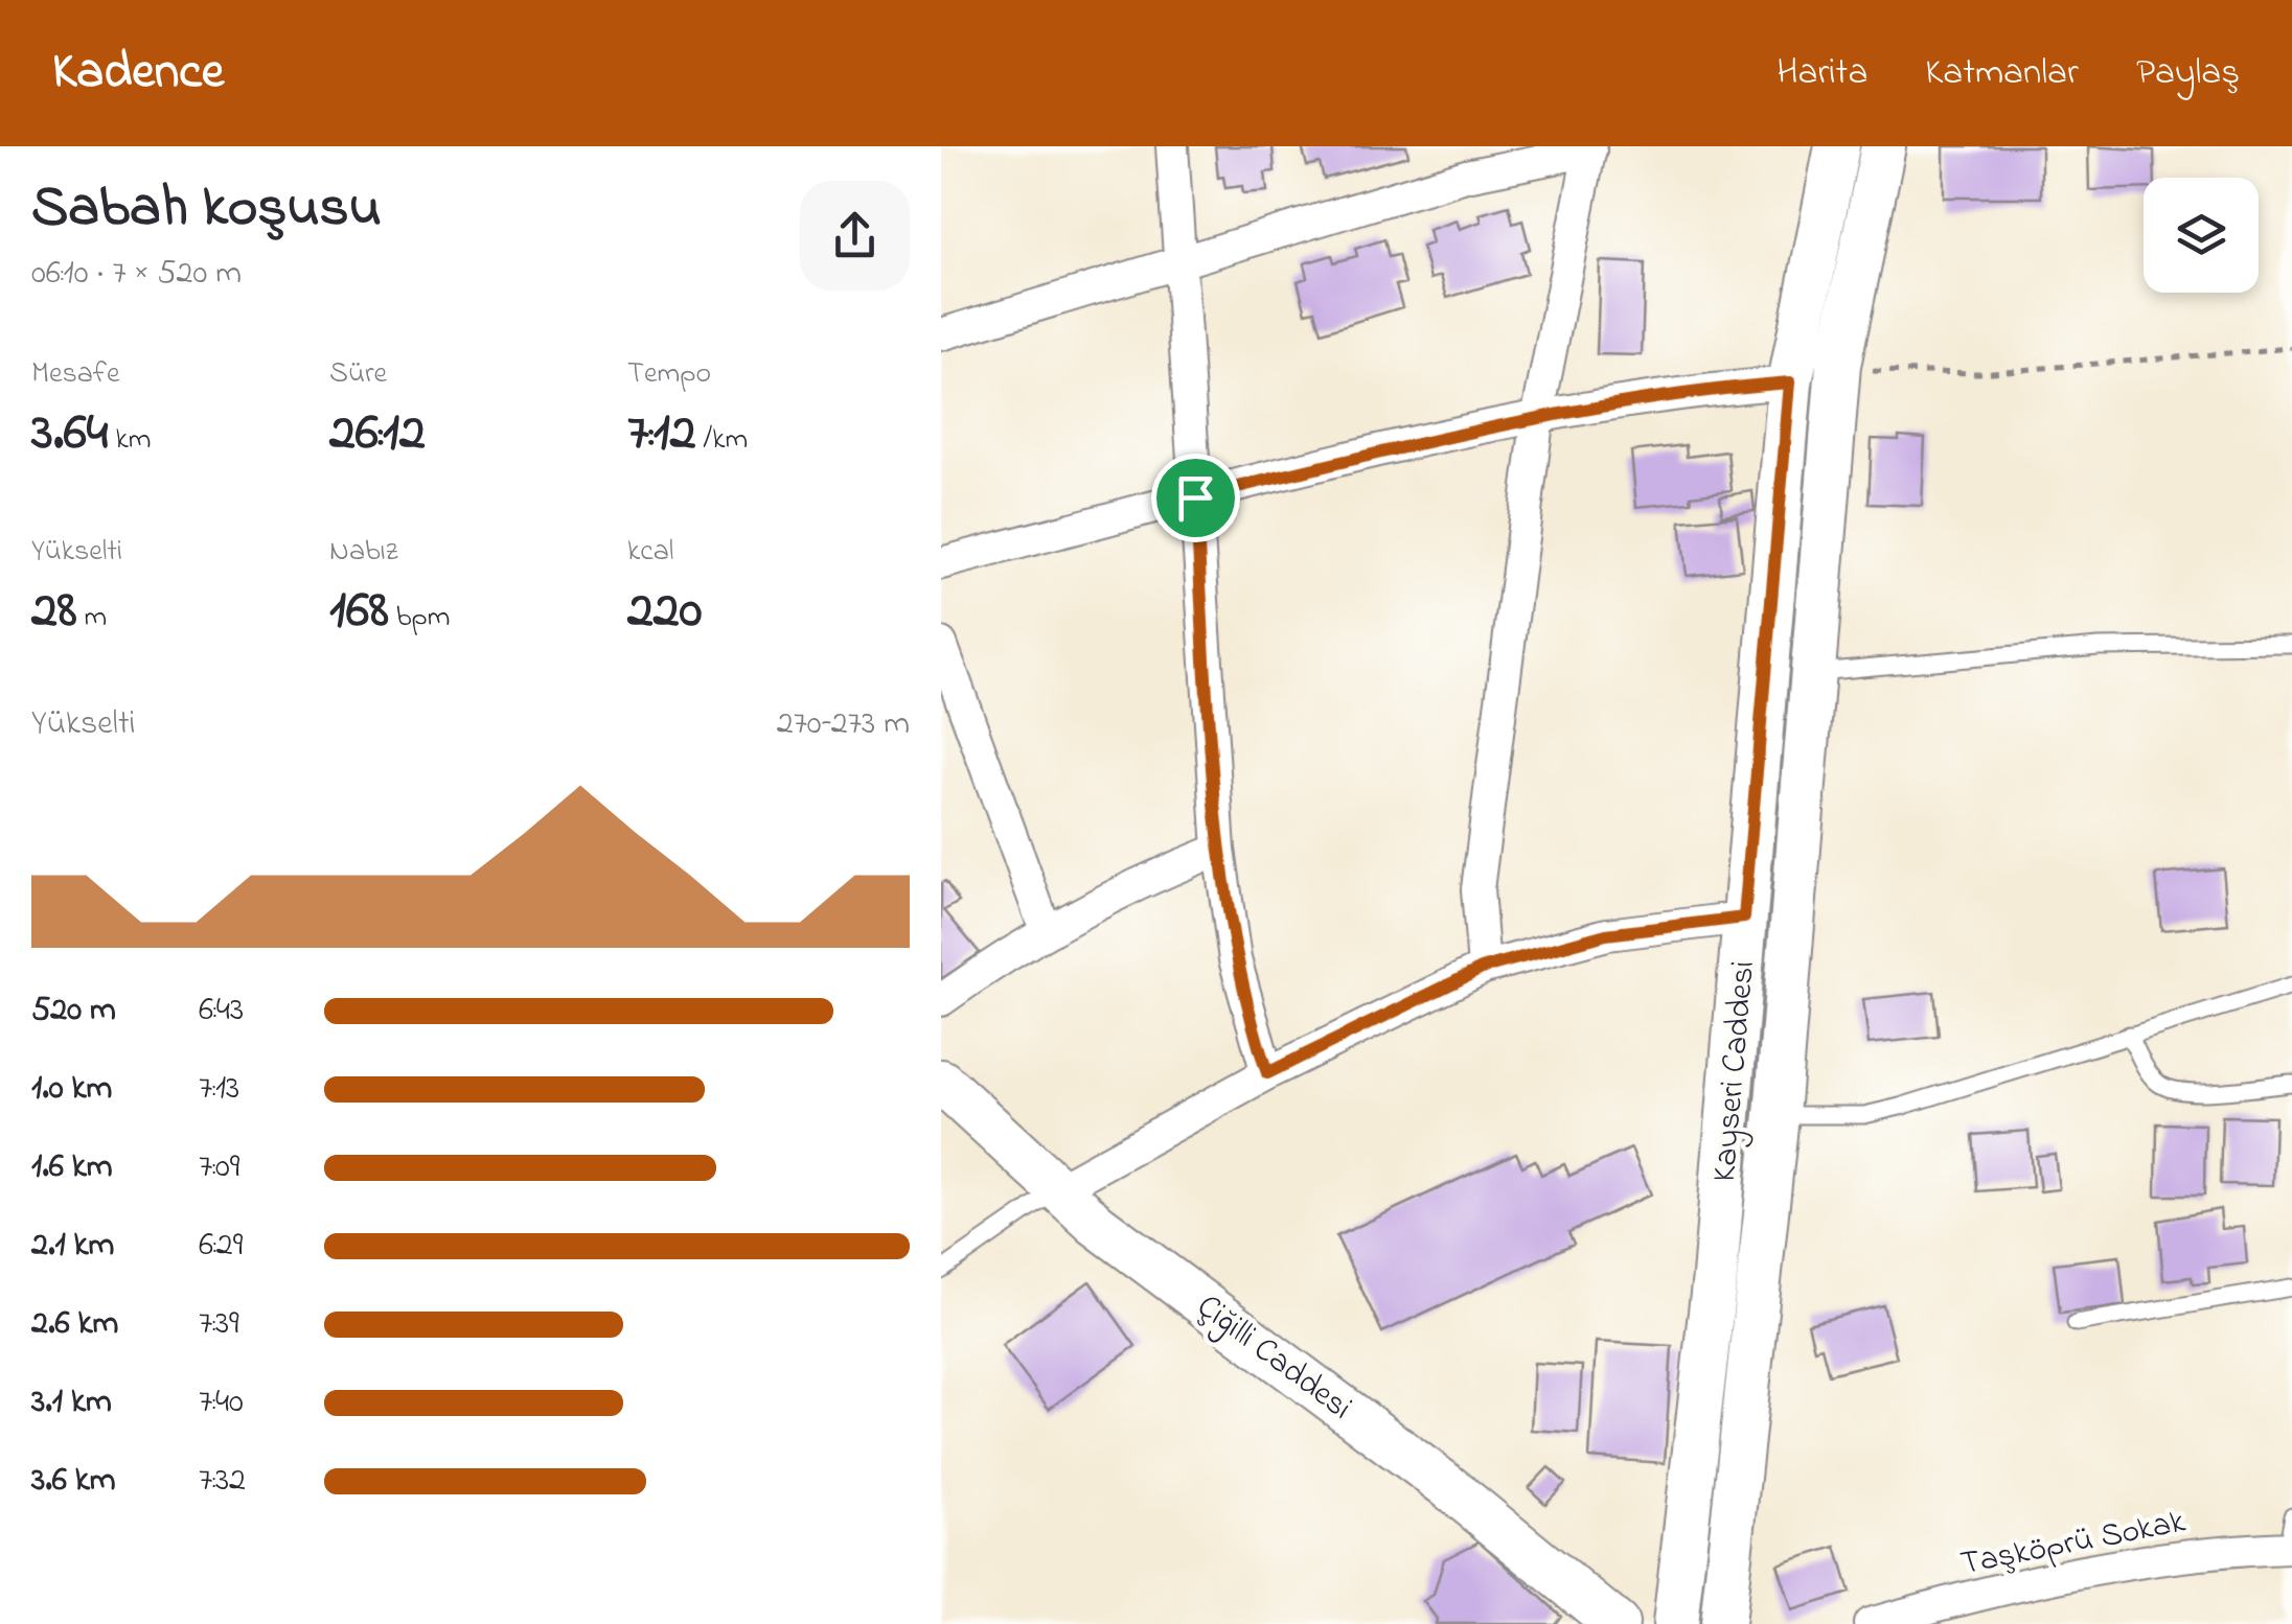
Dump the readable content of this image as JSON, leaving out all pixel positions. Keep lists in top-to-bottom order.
{
  "streets": {
    "main road": ["Kayseri Caddesi", "Çiğilli Caddesi"],
    "street": ["Taşköprü Sokak"]
  },
  "page": {
    "header": "Kadence",
    "nav": ["Harita", "Katmanlar", "Paylaş"],
    "heading": ["Sabah koşusu", "06:10 · 7 × 520 m"],
    "stats": [
      ["Mesafe", "3.64 km"],
      ["Süre", "26:12"],
      ["Tempo", "7:12 /km"],
      ["Yükselti", "28 m"],
      ["Nabız", "168 bpm"],
      ["kcal", "220"]
    ],
    "chart": ["Yükselti", "270–273 m"],
    "list": [
      {
        "name": "520 m",
        "note": "6:43"
      },
      {
        "name": "1.0 km",
        "note": "7:13"
      },
      {
        "name": "1.6 km",
        "note": "7:09"
      },
      {
        "name": "2.1 km",
        "note": "6:29"
      },
      {
        "name": "2.6 km",
        "note": "7:39"
      },
      {
        "name": "3.1 km",
        "note": "7:40"
      },
      {
        "name": "3.6 km",
        "note": "7:32"
      }
    ]
  }
}
